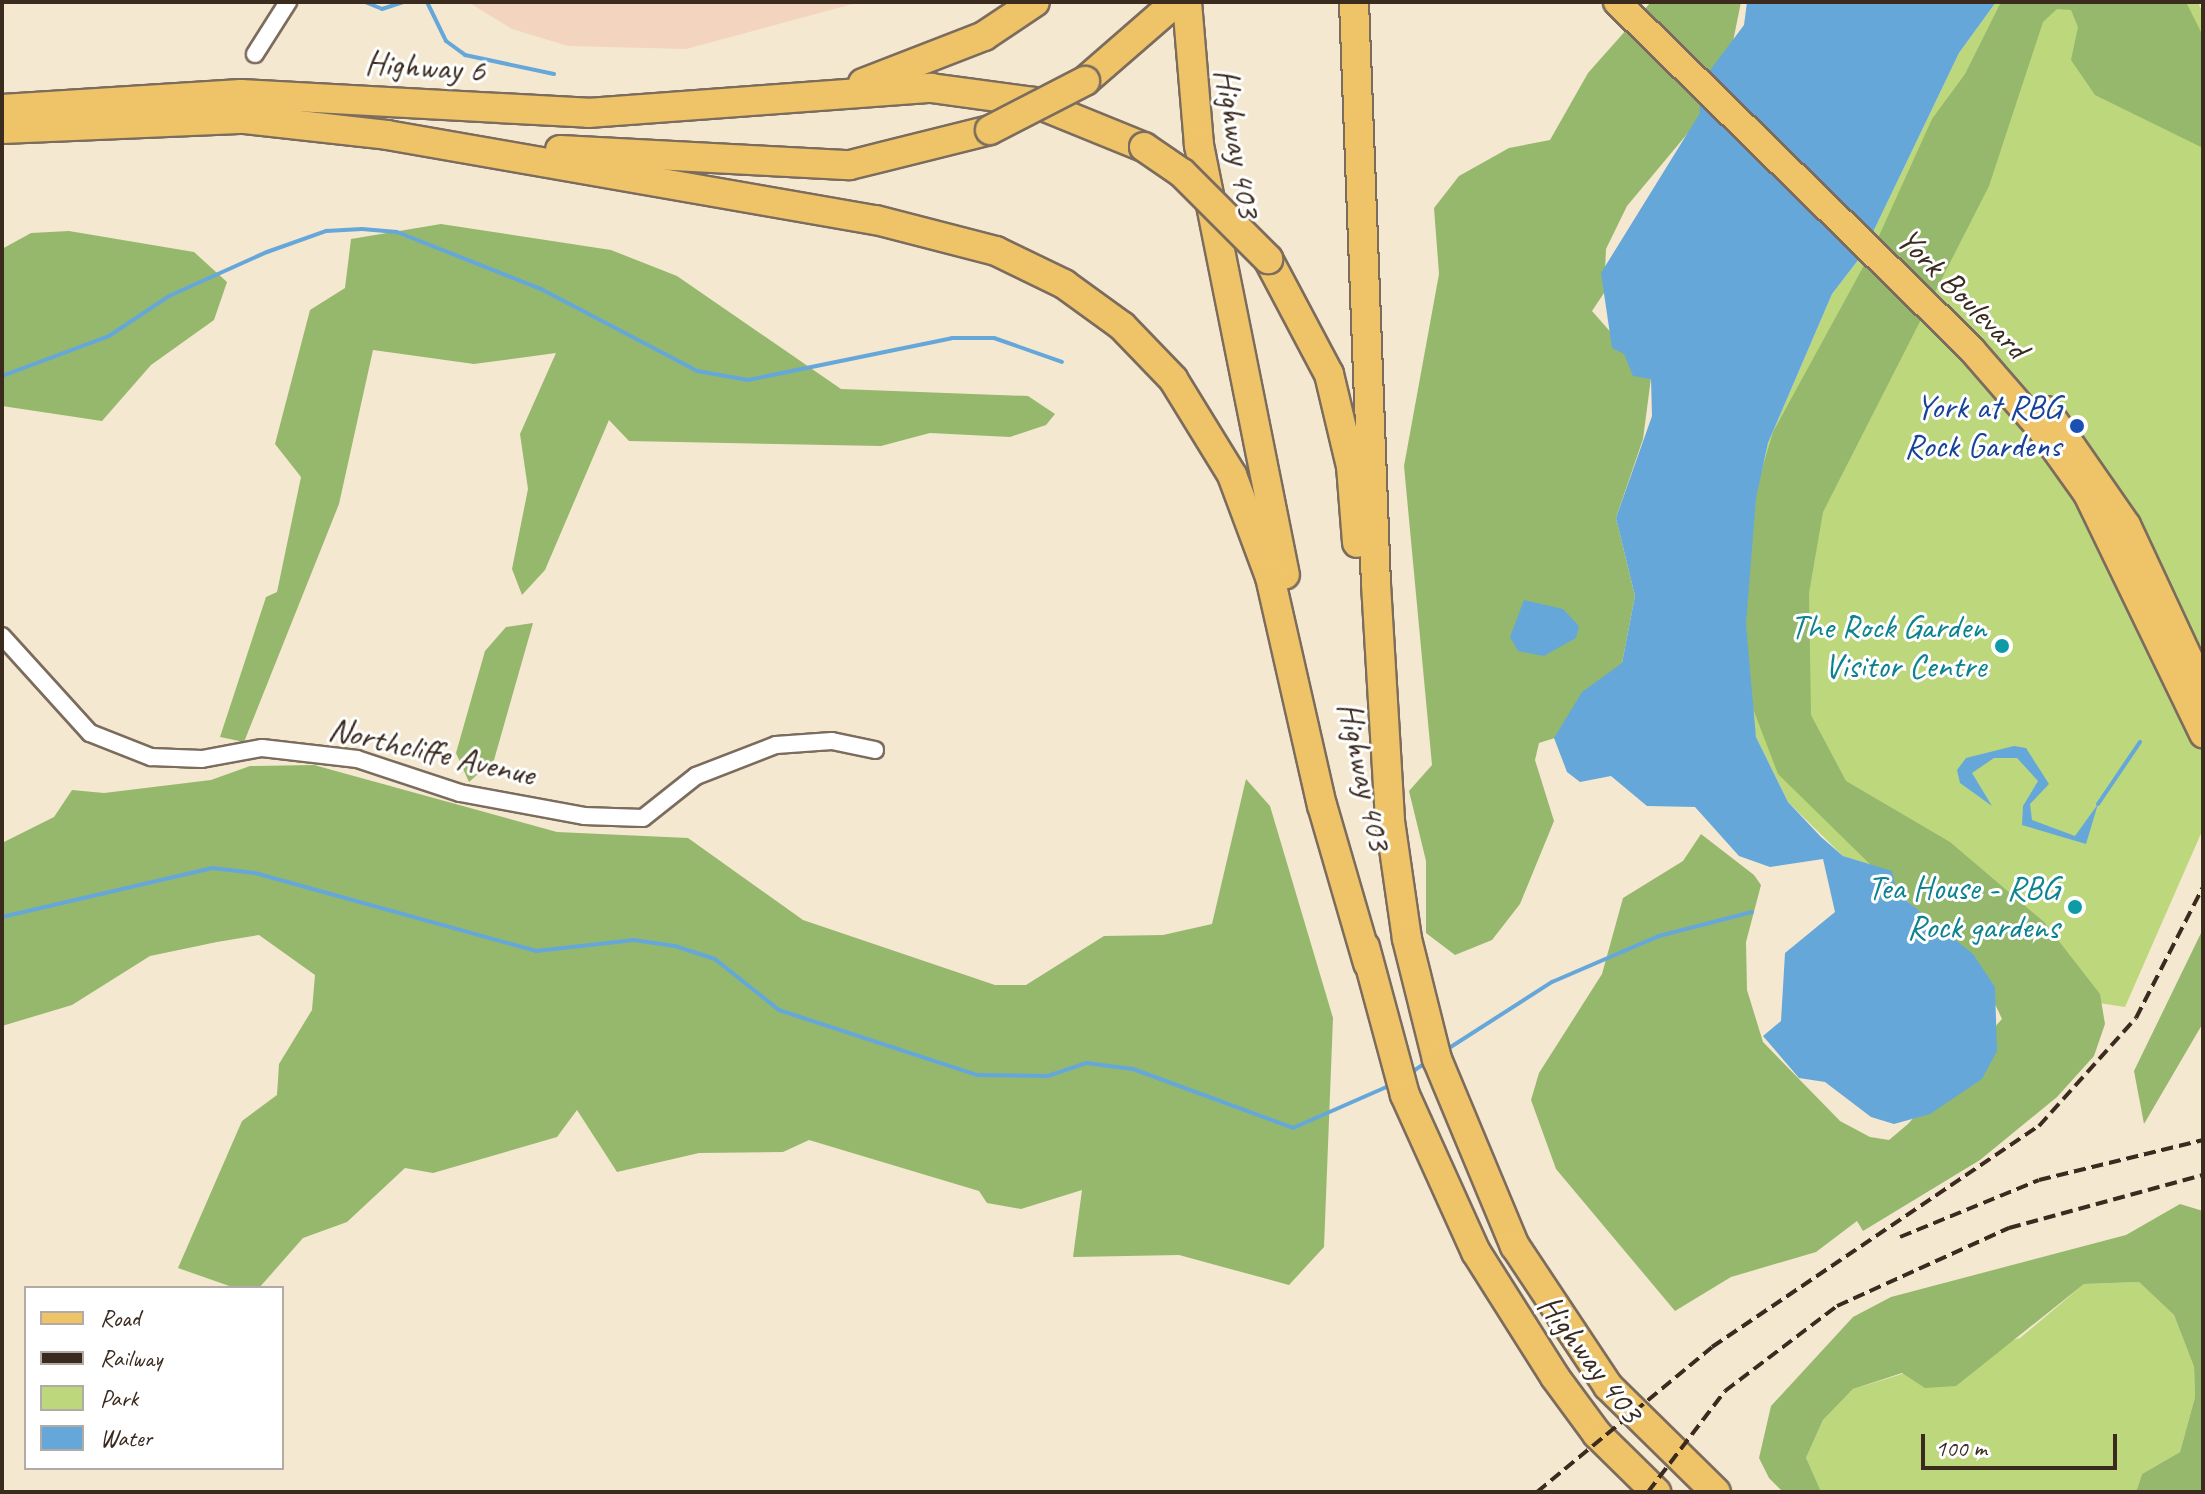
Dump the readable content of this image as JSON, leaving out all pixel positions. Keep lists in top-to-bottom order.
{
  "streets": {
    "highway": ["Highway 6", "Highway 403"],
    "main road": ["York Boulevard"],
    "street": ["Northcliffe Avenue"]
  },
  "places": ["York at RBG Rock Gardens", "The Rock Garden Visitor Centre", "Tea House - RBG Rock gardens"],
  "legend": [
    "Road",
    "Railway",
    "Park",
    "Water"
  ],
  "scale_bar": "100 m"
}
